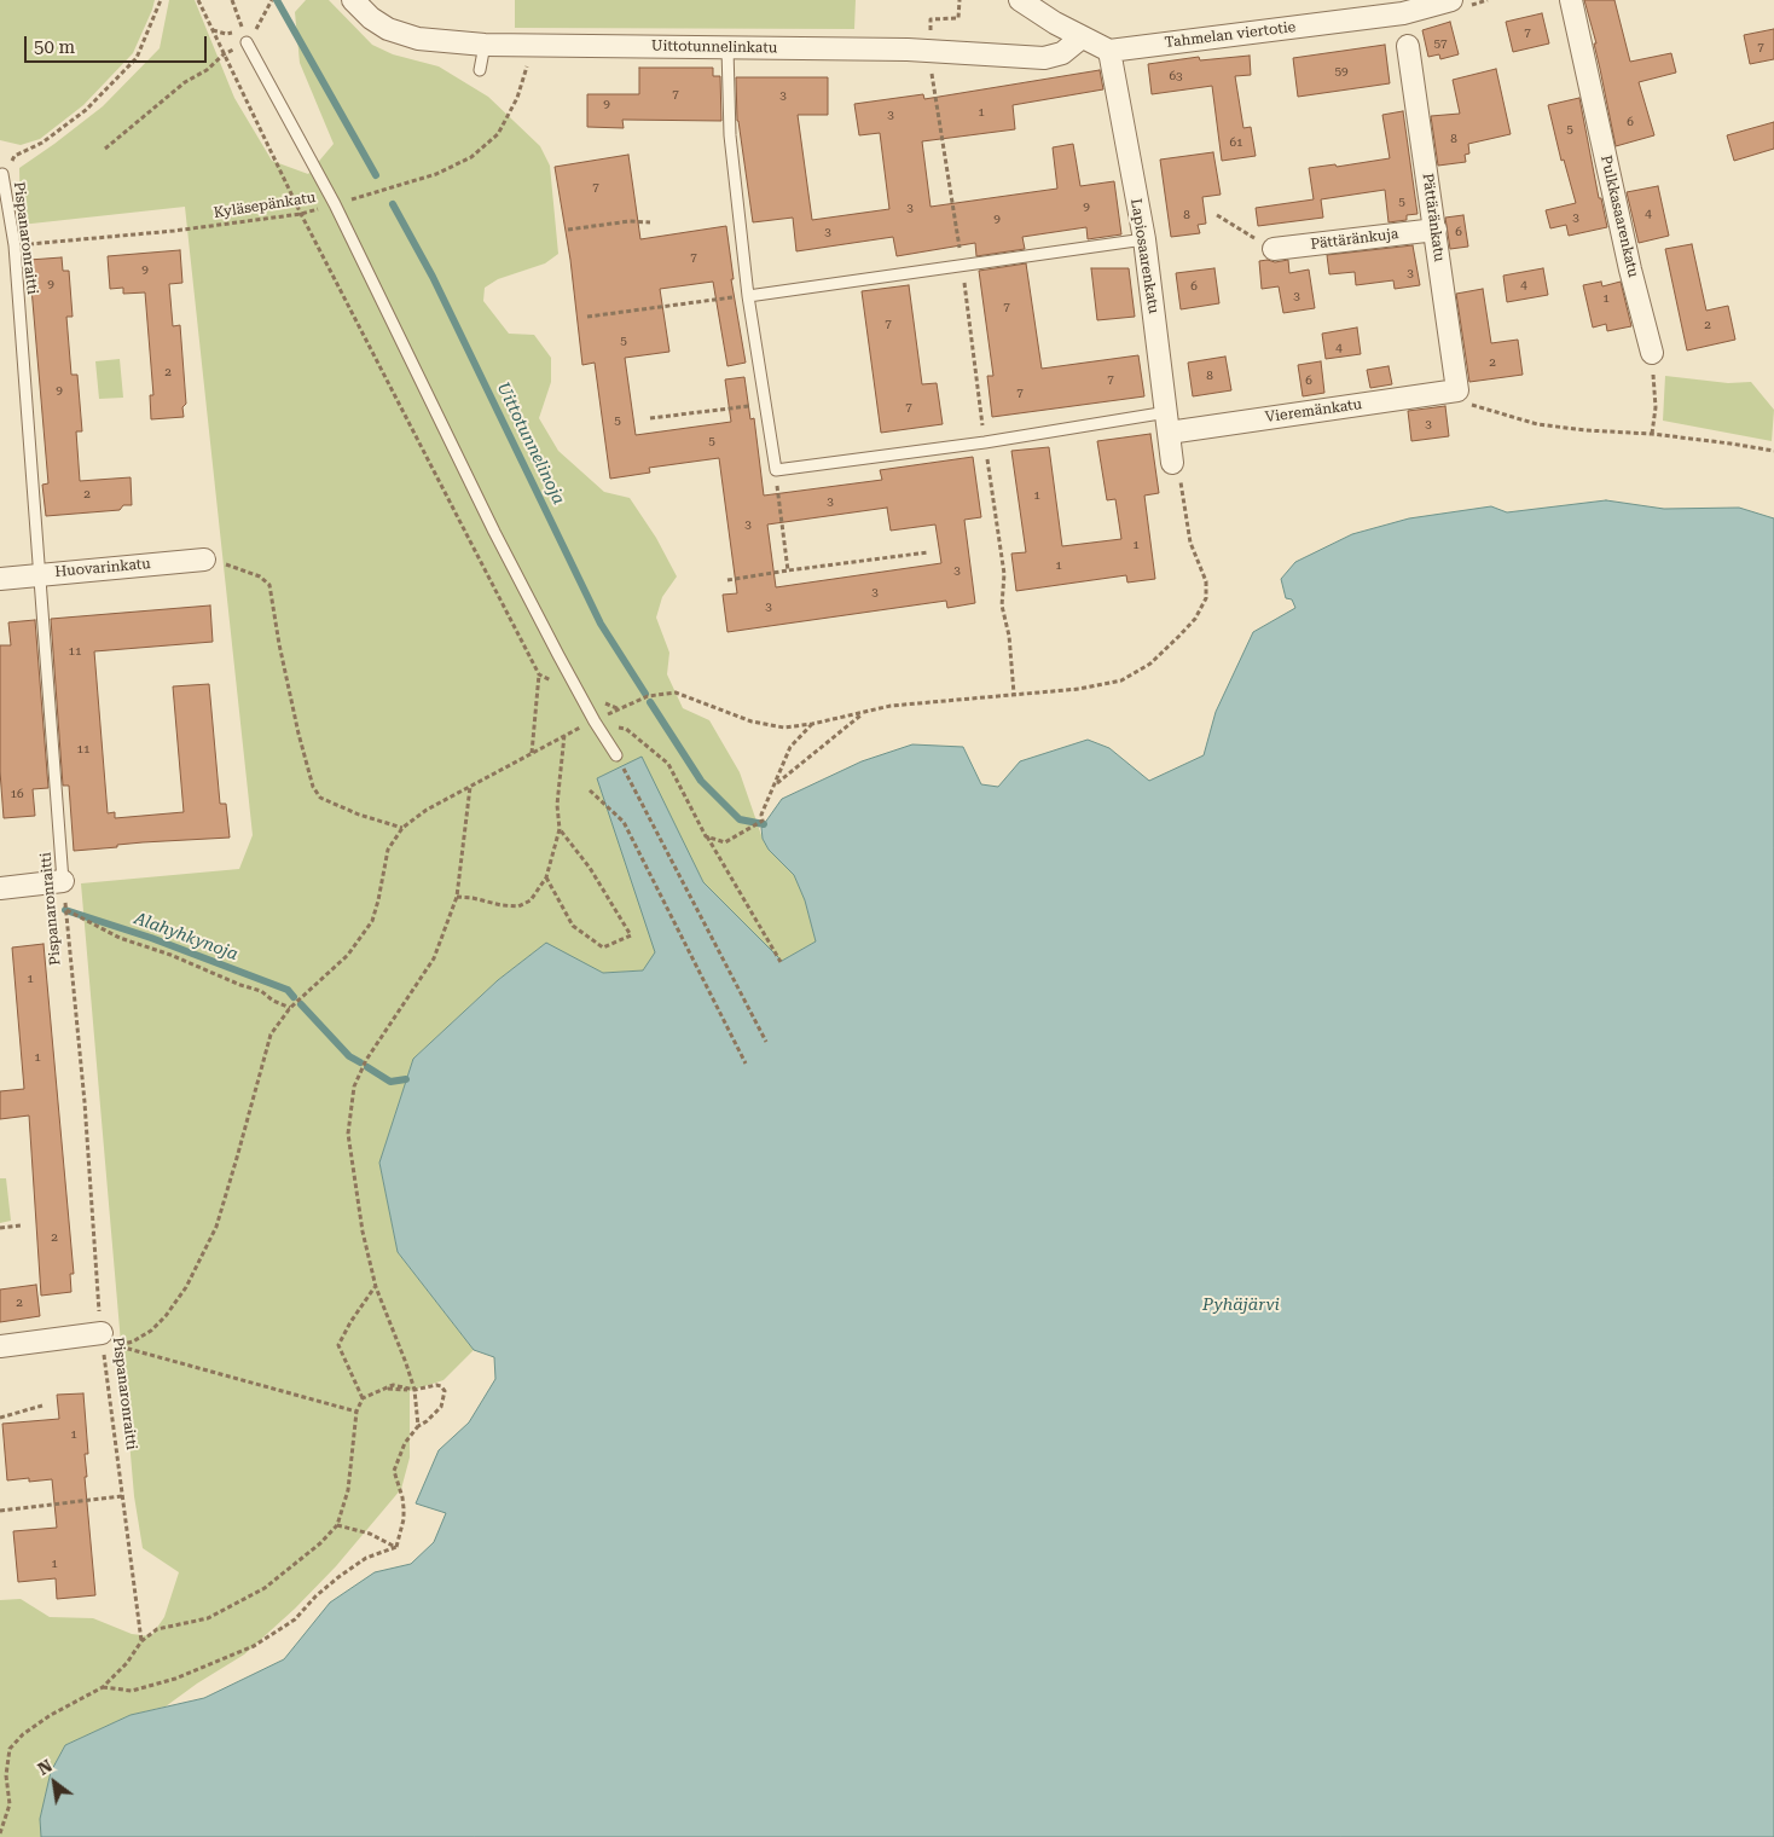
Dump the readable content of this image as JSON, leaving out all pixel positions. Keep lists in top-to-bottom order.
{
  "streets": {
    "street": [
      "Tahmelan viertotie",
      "Uittotunnelinkatu",
      "Pulkkasaarenkatu",
      "Pättäränkatu",
      "Pättäränkuja",
      "Lapiosaarenkatu",
      "Vieremänkatu",
      "Huovarinkatu"
    ],
    "lane": ["Pispanaronraitti"],
    "path": ["Kyläsepänkatu"]
  },
  "crossings": [
    ["Tahmelan viertotie", "Lapiosaarenkatu"],
    ["Kyläsepänkatu", "Pispanaronraitti"],
    ["Pättäränkatu", "Pättäränkuja"],
    ["Pättäränkatu", "Vieremänkatu"],
    ["Pispanaronraitti", "Huovarinkatu"],
    ["Lapiosaarenkatu", "Vieremänkatu"]
  ],
  "water": ["Uittotunnelinoja", "Alahyhkynoja", "Pyhäjärvi"],
  "house_numbers": [
    "7",
    "57",
    "7",
    "59",
    "63",
    "7",
    "3",
    "9",
    "1",
    "3",
    "6",
    "5",
    "8",
    "61",
    "7",
    "5",
    "9",
    "3",
    "4",
    "8",
    "3",
    "9",
    "3",
    "6",
    "7",
    "9",
    "3",
    "9",
    "4",
    "6",
    "3",
    "1",
    "7",
    "7",
    "2",
    "5",
    "4",
    "2",
    "2",
    "8",
    "7",
    "6",
    "9",
    "7",
    "7",
    "5",
    "3",
    "5",
    "2",
    "1",
    "3",
    "3",
    "1",
    "1",
    "3",
    "3",
    "3",
    "11",
    "11",
    "16",
    "1",
    "1",
    "2",
    "2",
    "1",
    "1"
  ],
  "scale_bar": "50 m",
  "north": "top left"
}
